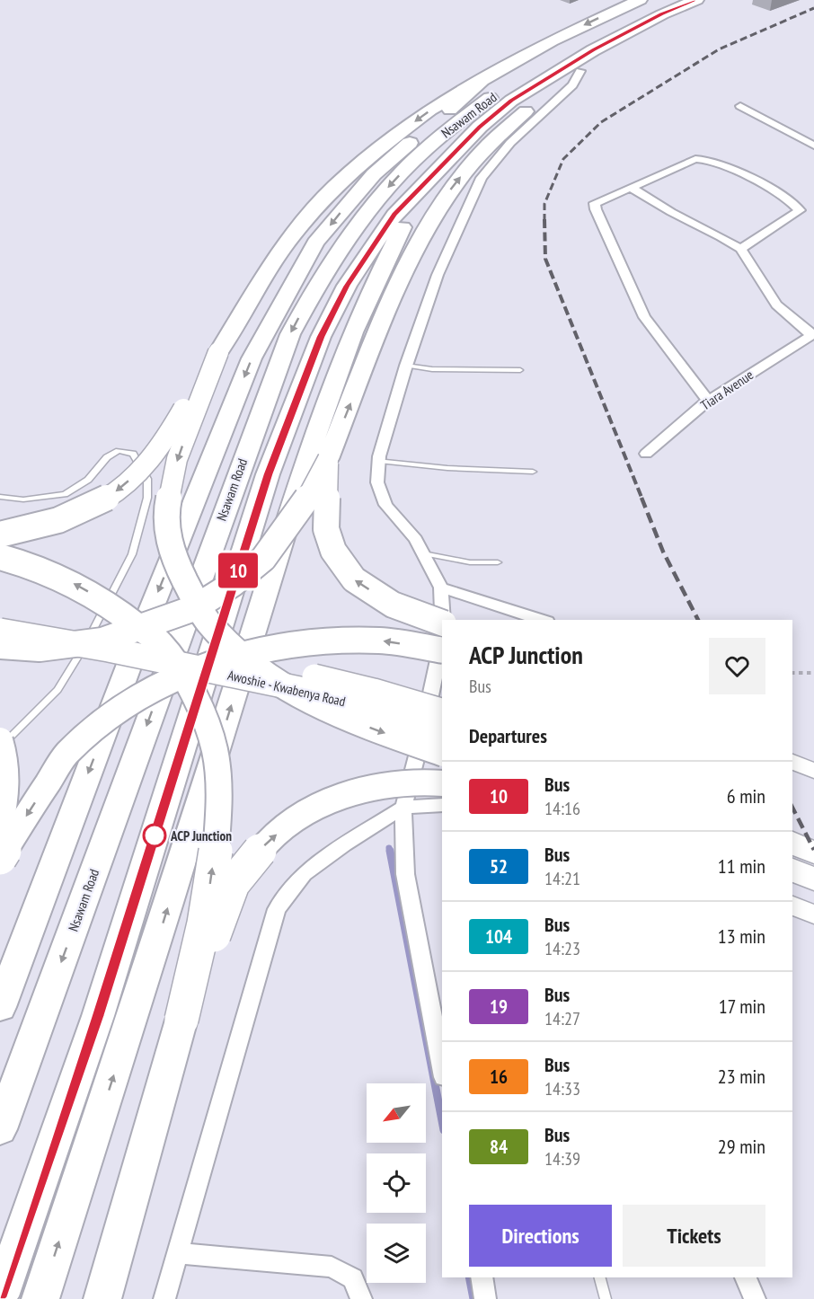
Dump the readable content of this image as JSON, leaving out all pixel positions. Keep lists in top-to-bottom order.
{
  "streets": {
    "highway": ["Nsawam Road"],
    "main road": ["Awoshie - Kwabenya Road"],
    "street": ["Tiara Avenue"]
  },
  "places": ["ACP Junction"],
  "lines": ["bus line 10"],
  "north": "bottom left",
  "page": {
    "on_map": "10",
    "heading": [
      ["ACP Junction", "Bus"],
      "Departures"
    ],
    "list": [
      {
        "mark": "10",
        "name": "Bus",
        "note": "14:16",
        "value": "6 min"
      },
      {
        "mark": "52",
        "name": "Bus",
        "note": "14:21",
        "value": "11 min"
      },
      {
        "mark": "104",
        "name": "Bus",
        "note": "14:23",
        "value": "13 min"
      },
      {
        "mark": "19",
        "name": "Bus",
        "note": "14:27",
        "value": "17 min"
      },
      {
        "mark": "16",
        "name": "Bus",
        "note": "14:33",
        "value": "23 min"
      },
      {
        "mark": "84",
        "name": "Bus",
        "note": "14:39",
        "value": "29 min"
      }
    ],
    "buttons": ["Directions", "Tickets"]
  }
}
